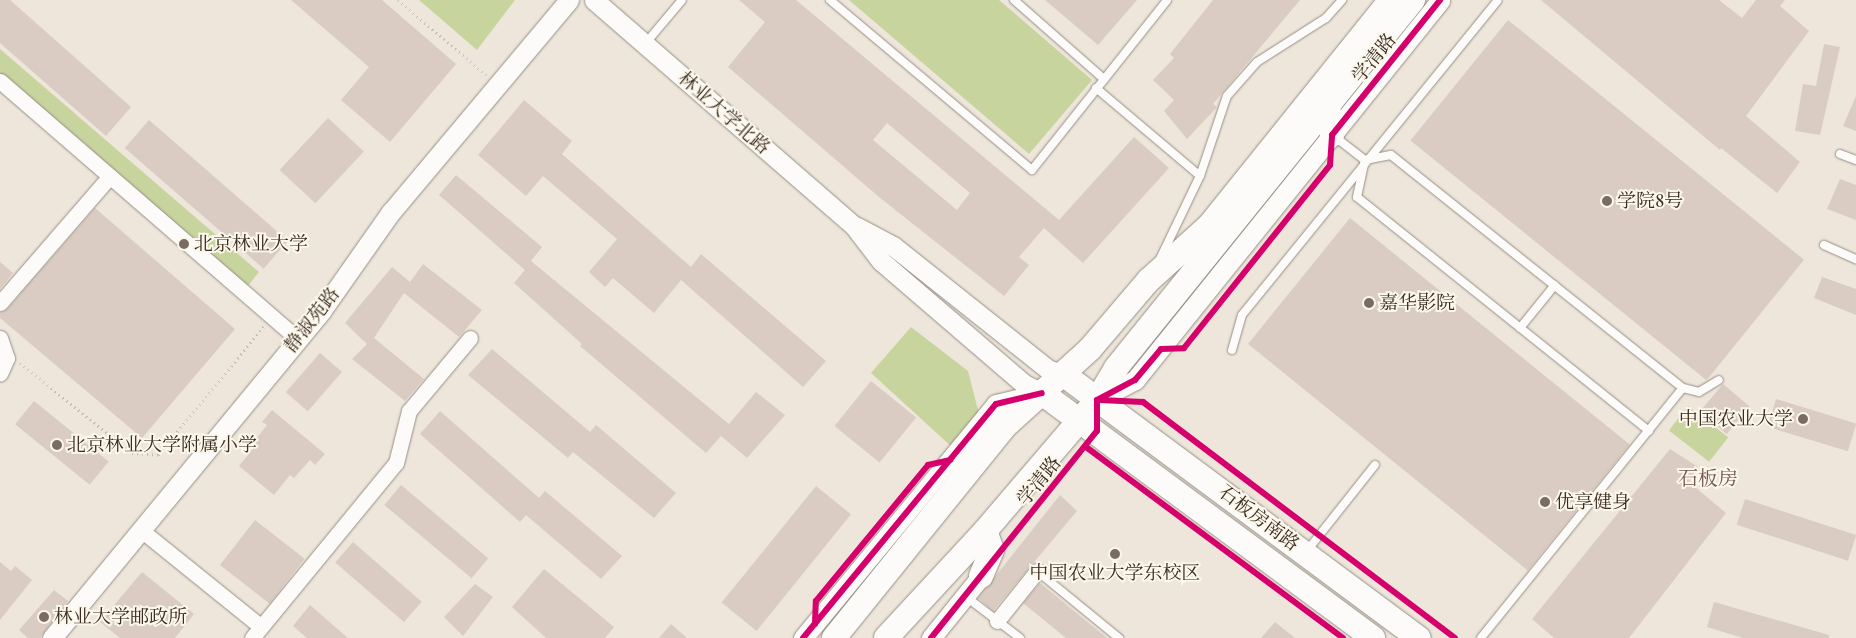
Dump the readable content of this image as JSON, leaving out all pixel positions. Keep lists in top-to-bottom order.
{
  "streets": {
    "main road": ["学清路", "石板房南路"],
    "street": ["林业大学北路", "静淑苑路"]
  },
  "crossings": [
    ["学清路", "林业大学北路"],
    ["学清路", "石板房南路"],
    ["林业大学北路", "石板房南路"]
  ],
  "districts": ["石板房"],
  "places": [
    "学院8号",
    "北京林业大学",
    "嘉华影院",
    "中国农业大学",
    "北京林业大学附属小学",
    "优享健身",
    "中国农业大学东校区",
    "林业大学邮政所"
  ]
}
